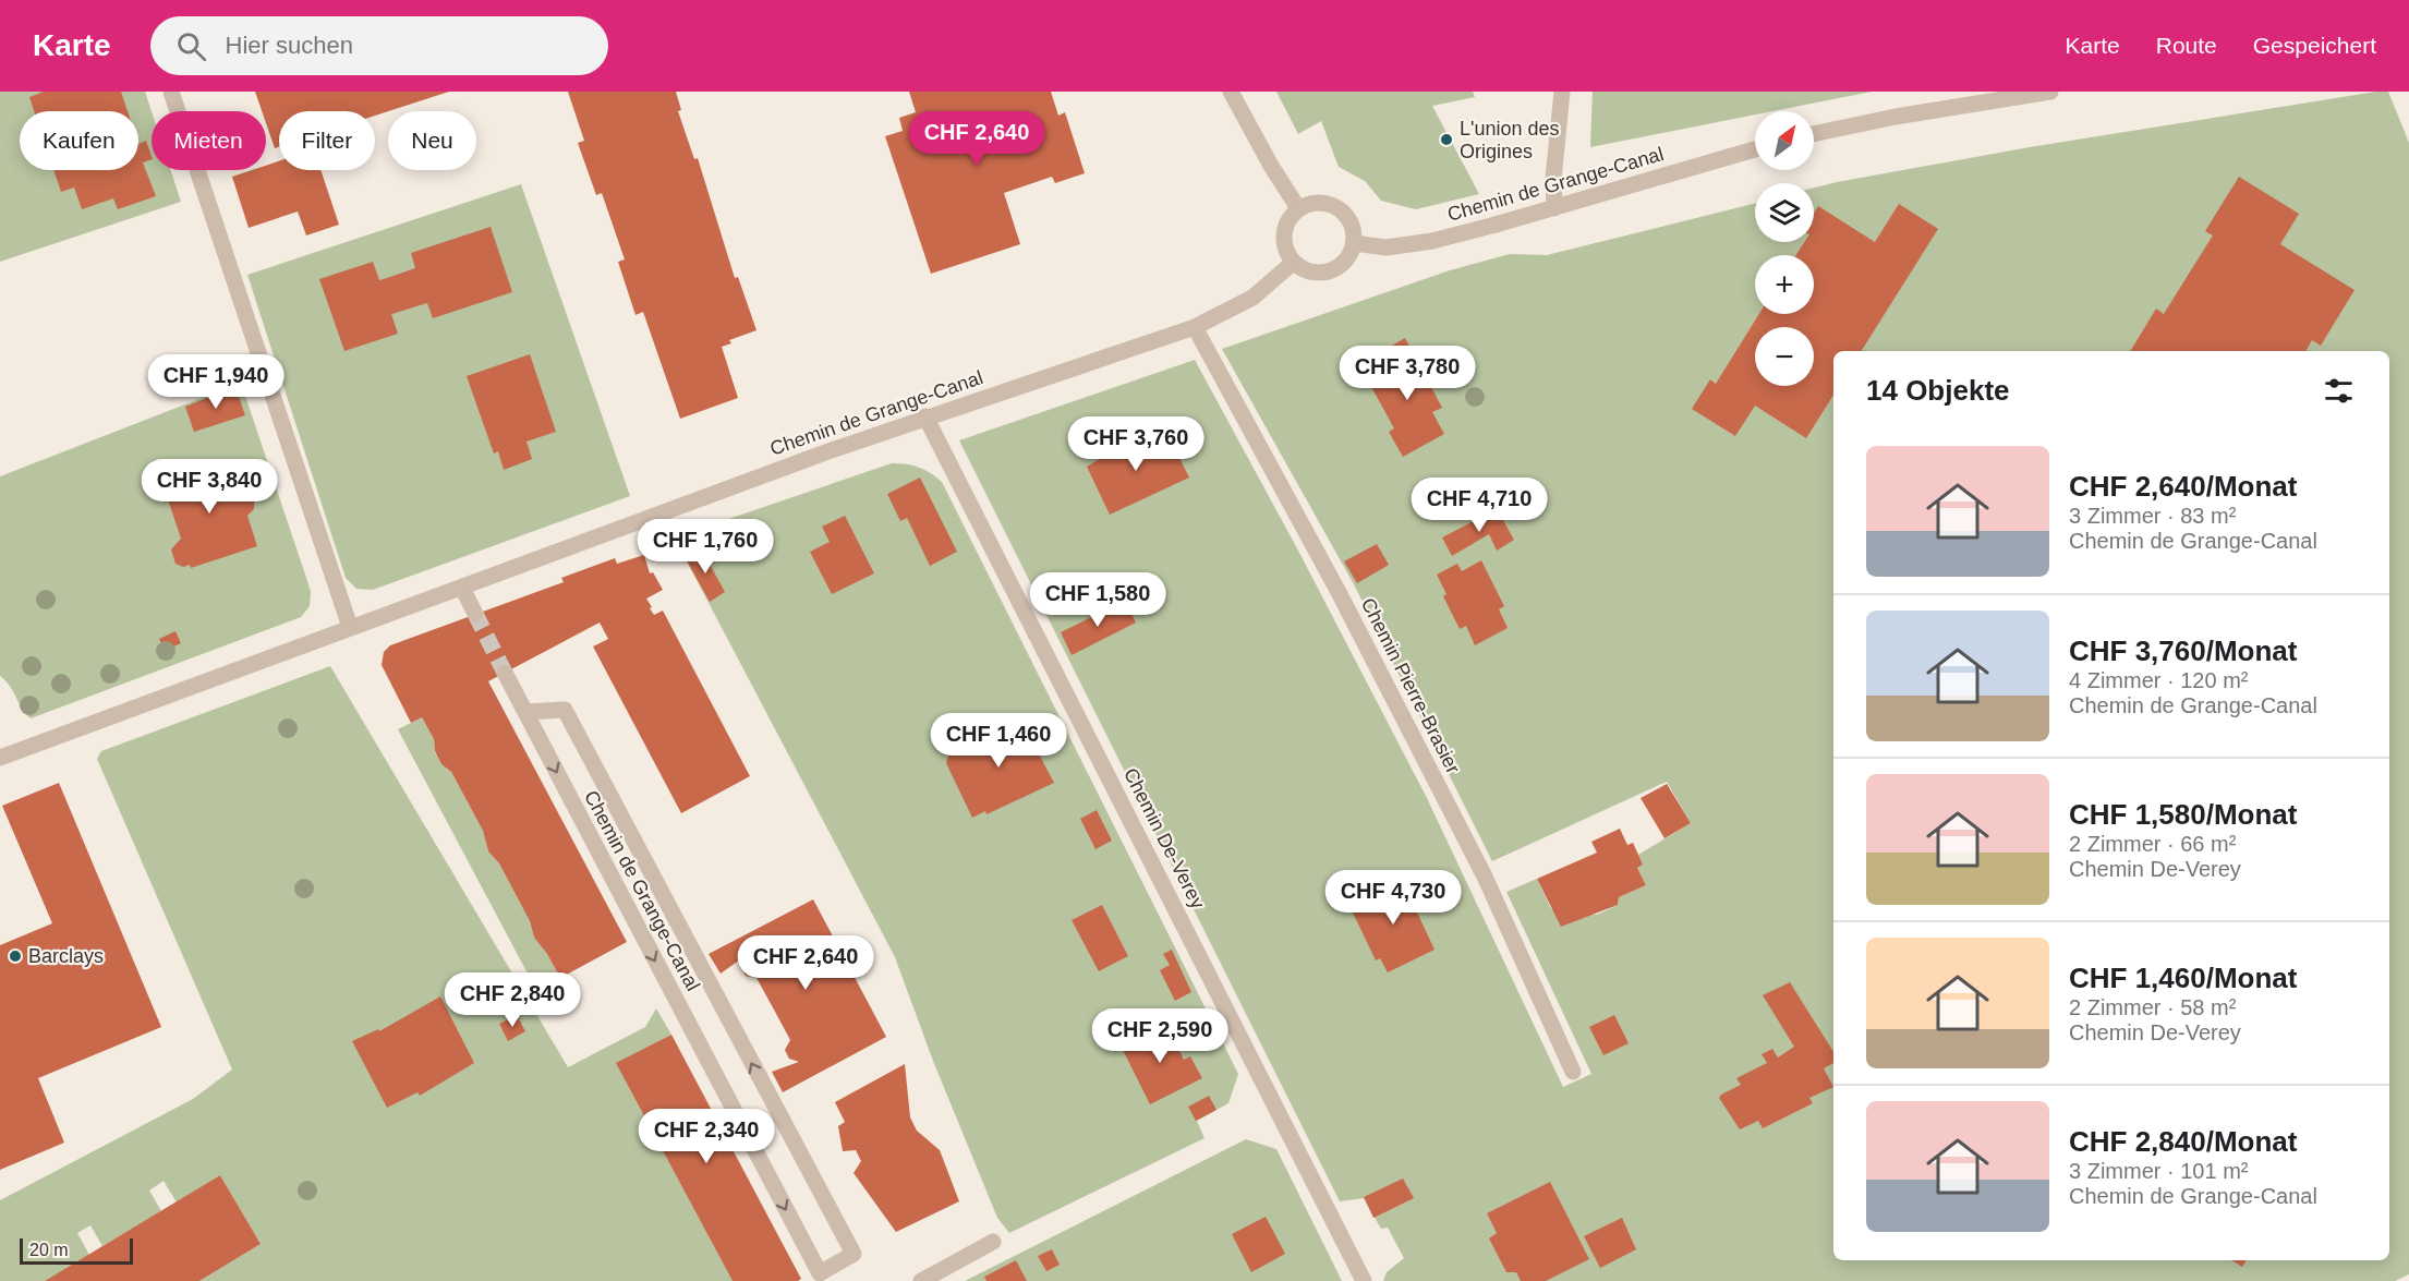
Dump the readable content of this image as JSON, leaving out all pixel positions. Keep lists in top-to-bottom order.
{
  "streets": {
    "street": ["Chemin de Grange-Canal", "Chemin Pierre-Brasier", "Chemin De-Verey"]
  },
  "crossings": [
    ["Chemin de Grange-Canal", "Chemin Pierre-Brasier"],
    ["Chemin de Grange-Canal", "Chemin De-Verey"]
  ],
  "places": ["L'union des Origines", "Barclays"],
  "scale_bar": "20 m",
  "north": "top right",
  "page": {
    "header": "Karte",
    "search": "Hier suchen",
    "nav": ["Karte", "Route", "Gespeichert"],
    "map_buttons": ["+", "−"],
    "price": [
      "CHF 2,640",
      "CHF 3,780",
      "CHF 1,940",
      "CHF 3,760",
      "CHF 3,840",
      "CHF 4,710",
      "CHF 1,760",
      "CHF 1,580",
      "CHF 1,460",
      "CHF 4,730",
      "CHF 2,640",
      "CHF 2,840",
      "CHF 2,590",
      "CHF 2,340"
    ],
    "chip": [
      "Kaufen",
      "Mieten",
      "Filter",
      "Neu"
    ],
    "heading": "14 Objekte",
    "list": [
      {
        "name": "CHF 2,640/Monat",
        "note": "3 Zimmer · 83 m² · Chemin de Grange-Canal"
      },
      {
        "name": "CHF 3,760/Monat",
        "note": "4 Zimmer · 120 m² · Chemin de Grange-Canal"
      },
      {
        "name": "CHF 1,580/Monat",
        "note": "2 Zimmer · 66 m² · Chemin De-Verey"
      },
      {
        "name": "CHF 1,460/Monat",
        "note": "2 Zimmer · 58 m² · Chemin De-Verey"
      },
      {
        "name": "CHF 2,840/Monat",
        "note": "3 Zimmer · 101 m² · Chemin de Grange-Canal"
      }
    ],
    "scale": "20 m"
  }
}
